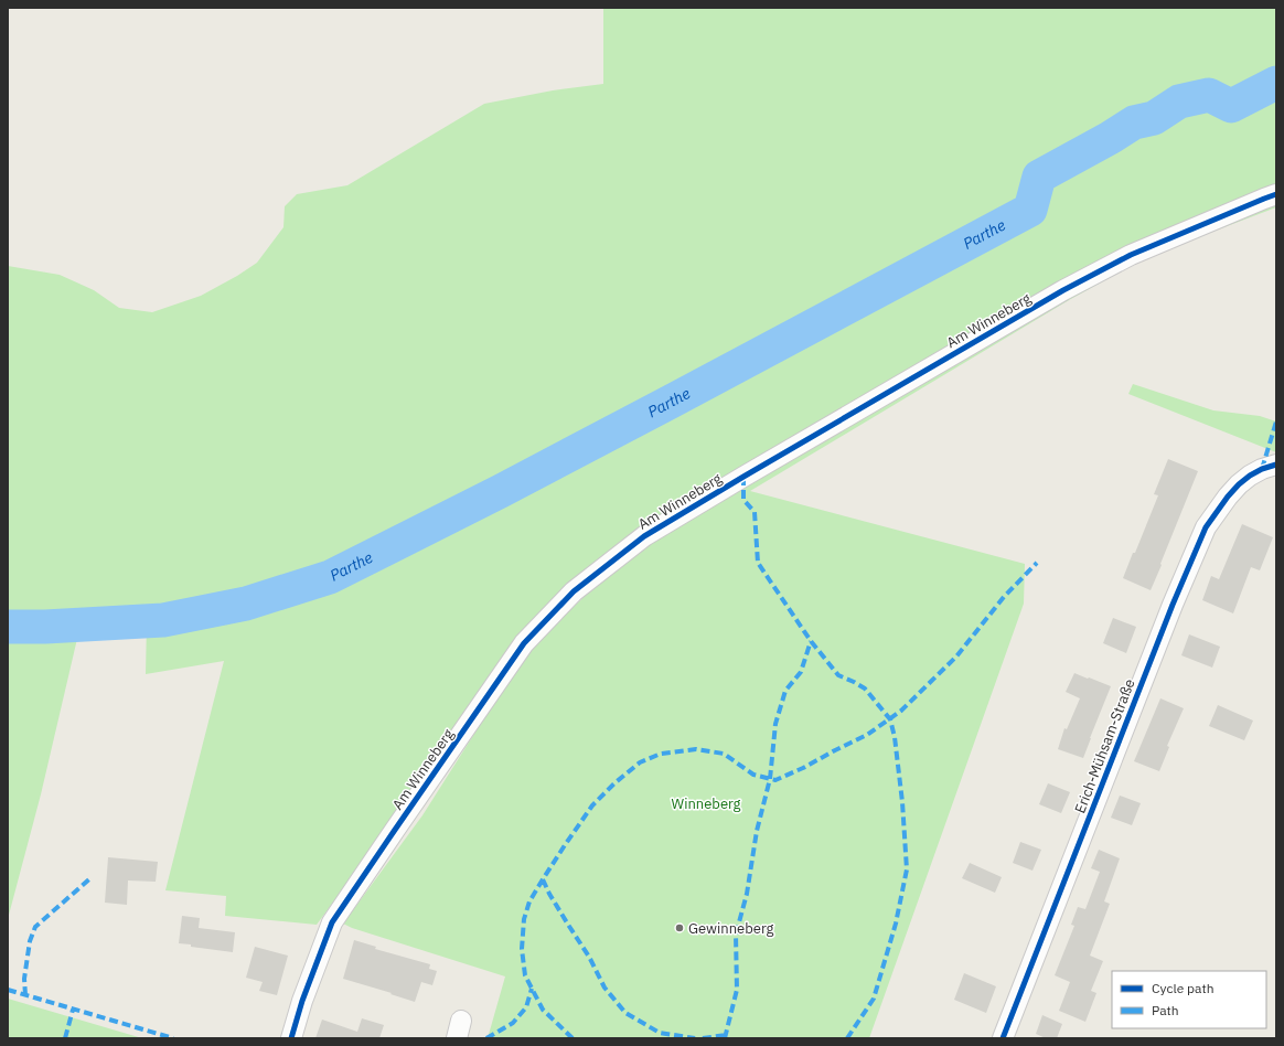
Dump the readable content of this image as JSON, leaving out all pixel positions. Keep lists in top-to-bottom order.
{
  "streets": {
    "street": ["Am Winneberg", "Erich-Mühsam-Straße"]
  },
  "water": ["Parthe"],
  "parks": ["Winneberg"],
  "places": ["Gewinneberg"],
  "legend": ["Cycle path", "Path"]
}
